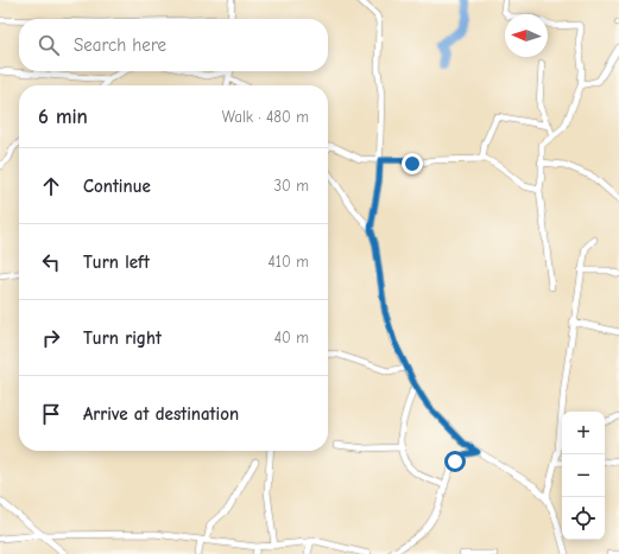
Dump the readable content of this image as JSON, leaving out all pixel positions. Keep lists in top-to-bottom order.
{
  "north": "left",
  "page": {
    "search": "Search here",
    "heading": ["6 min", "Walk · 480 m"],
    "list": [
      ["Continue", "30 m"],
      ["Turn left", "410 m"],
      ["Turn right", "40 m"],
      "Arrive at destination"
    ],
    "map_buttons": ["+", "−"]
  }
}
